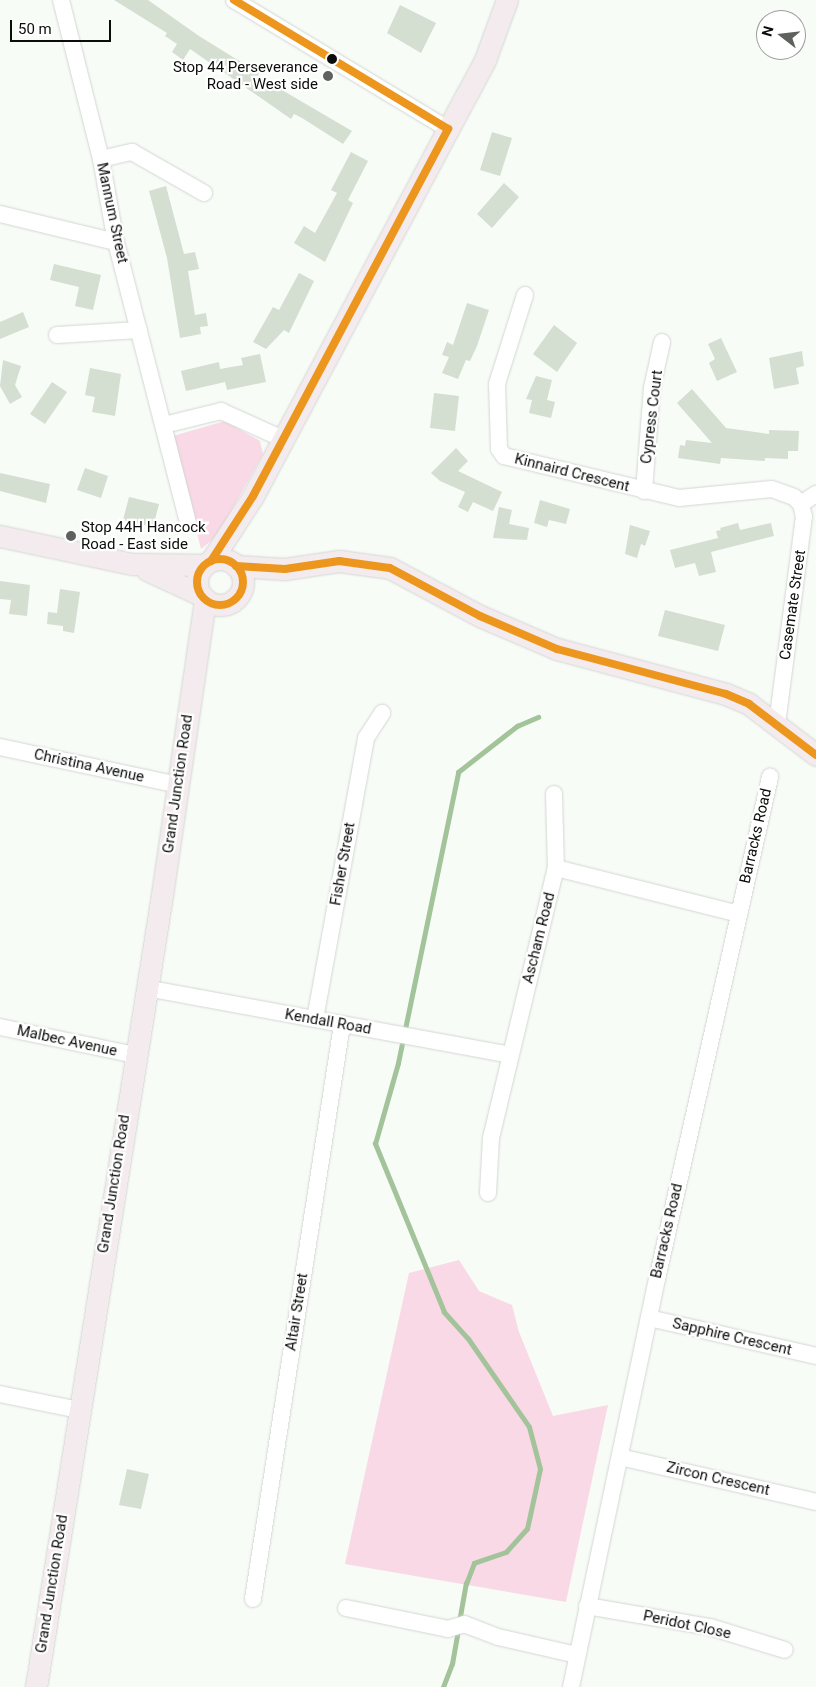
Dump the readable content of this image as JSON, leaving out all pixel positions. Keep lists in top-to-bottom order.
{
  "streets": {
    "main road": ["Grand Junction Road"],
    "street": [
      "Mannum Street",
      "Cypress Court",
      "Kinnaird Crescent",
      "Casemate Street",
      "Christina Avenue",
      "Barracks Road",
      "Fisher Street",
      "Ascham Road",
      "Kendall Road",
      "Malbec Avenue",
      "Altair Street",
      "Sapphire Crescent",
      "Zircon Crescent",
      "Peridot Close"
    ]
  },
  "crossings": [
    ["Cypress Court", "Kinnaird Crescent"],
    ["Kinnaird Crescent", "Casemate Street"],
    ["Christina Avenue", "Grand Junction Road"],
    ["Grand Junction Road", "Kendall Road"],
    ["Grand Junction Road", "Malbec Avenue"],
    ["Barracks Road", "Sapphire Crescent"],
    ["Barracks Road", "Zircon Crescent"],
    ["Barracks Road", "Peridot Close"],
    ["Fisher Street", "Kendall Road"],
    ["Ascham Road", "Kendall Road"],
    ["Kendall Road", "Altair Street"]
  ],
  "places": ["Stop 44 Perseverance Road - West side", "Stop 44H Hancock Road - East side"],
  "scale_bar": "50 m",
  "north": "left"
}
